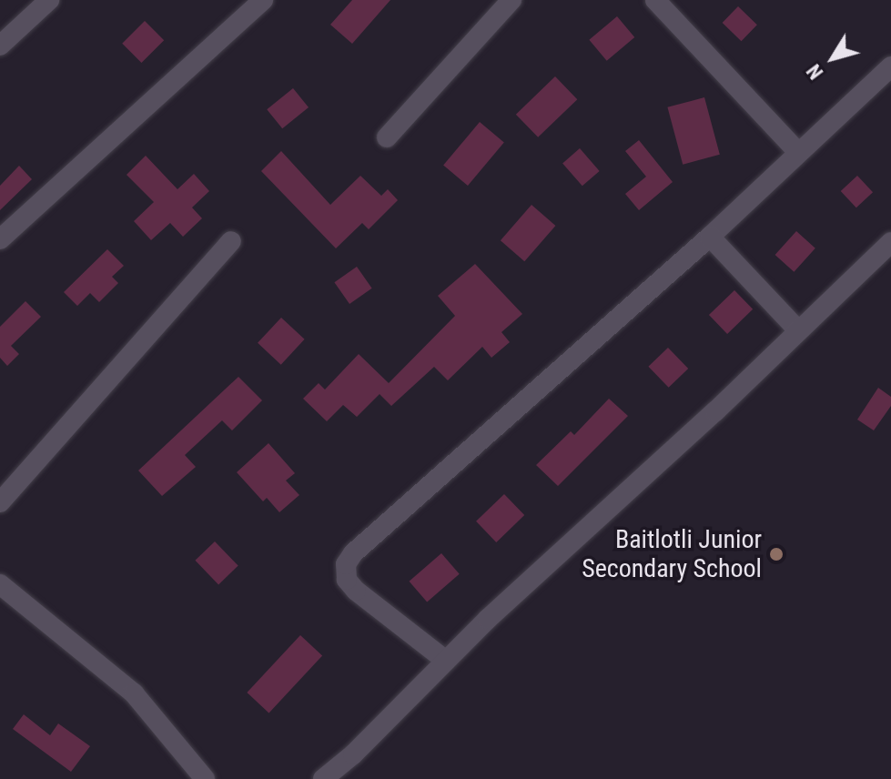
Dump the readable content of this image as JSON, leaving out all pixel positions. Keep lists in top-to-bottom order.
{
  "places": ["Baitlotli Junior Secondary School"],
  "north": "bottom left"
}
